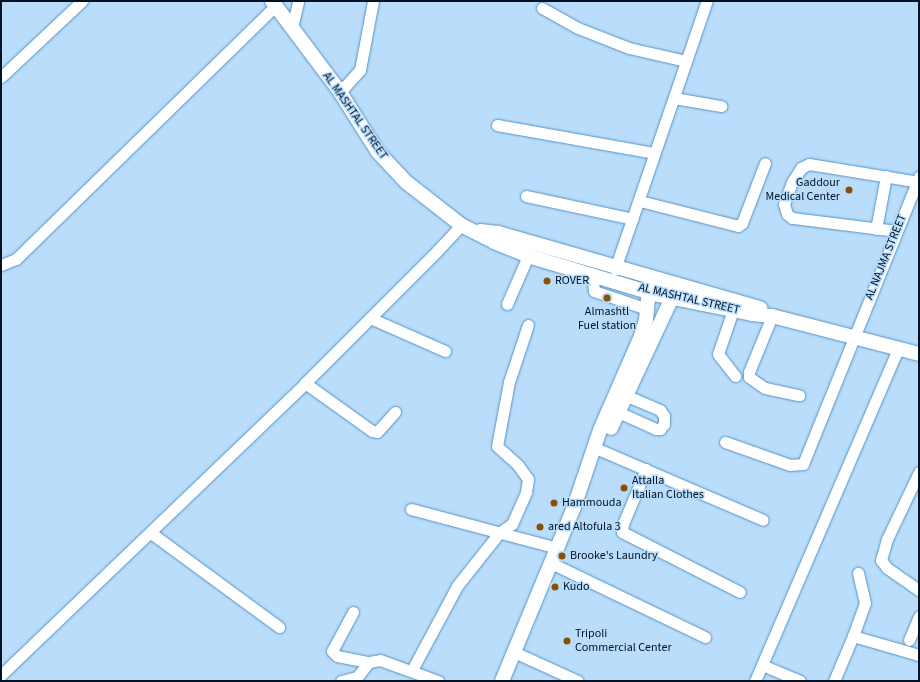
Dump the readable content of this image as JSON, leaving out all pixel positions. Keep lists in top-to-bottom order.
{
  "streets": {
    "main road": ["AL MASHTAL STREET"],
    "street": ["AL NAJMA STREET"]
  },
  "crossings": [
    ["AL MASHTAL STREET", "AL NAJMA STREET"]
  ],
  "places": [
    "Gaddour Medical Center",
    "ROVER",
    "Almashtl Fuel station",
    "Attalla Italian Clothes",
    "Hammouda",
    "ared Altofula 3",
    "Brooke's Laundry",
    "Kudo",
    "Tripoli Commercial Center"
  ]
}
